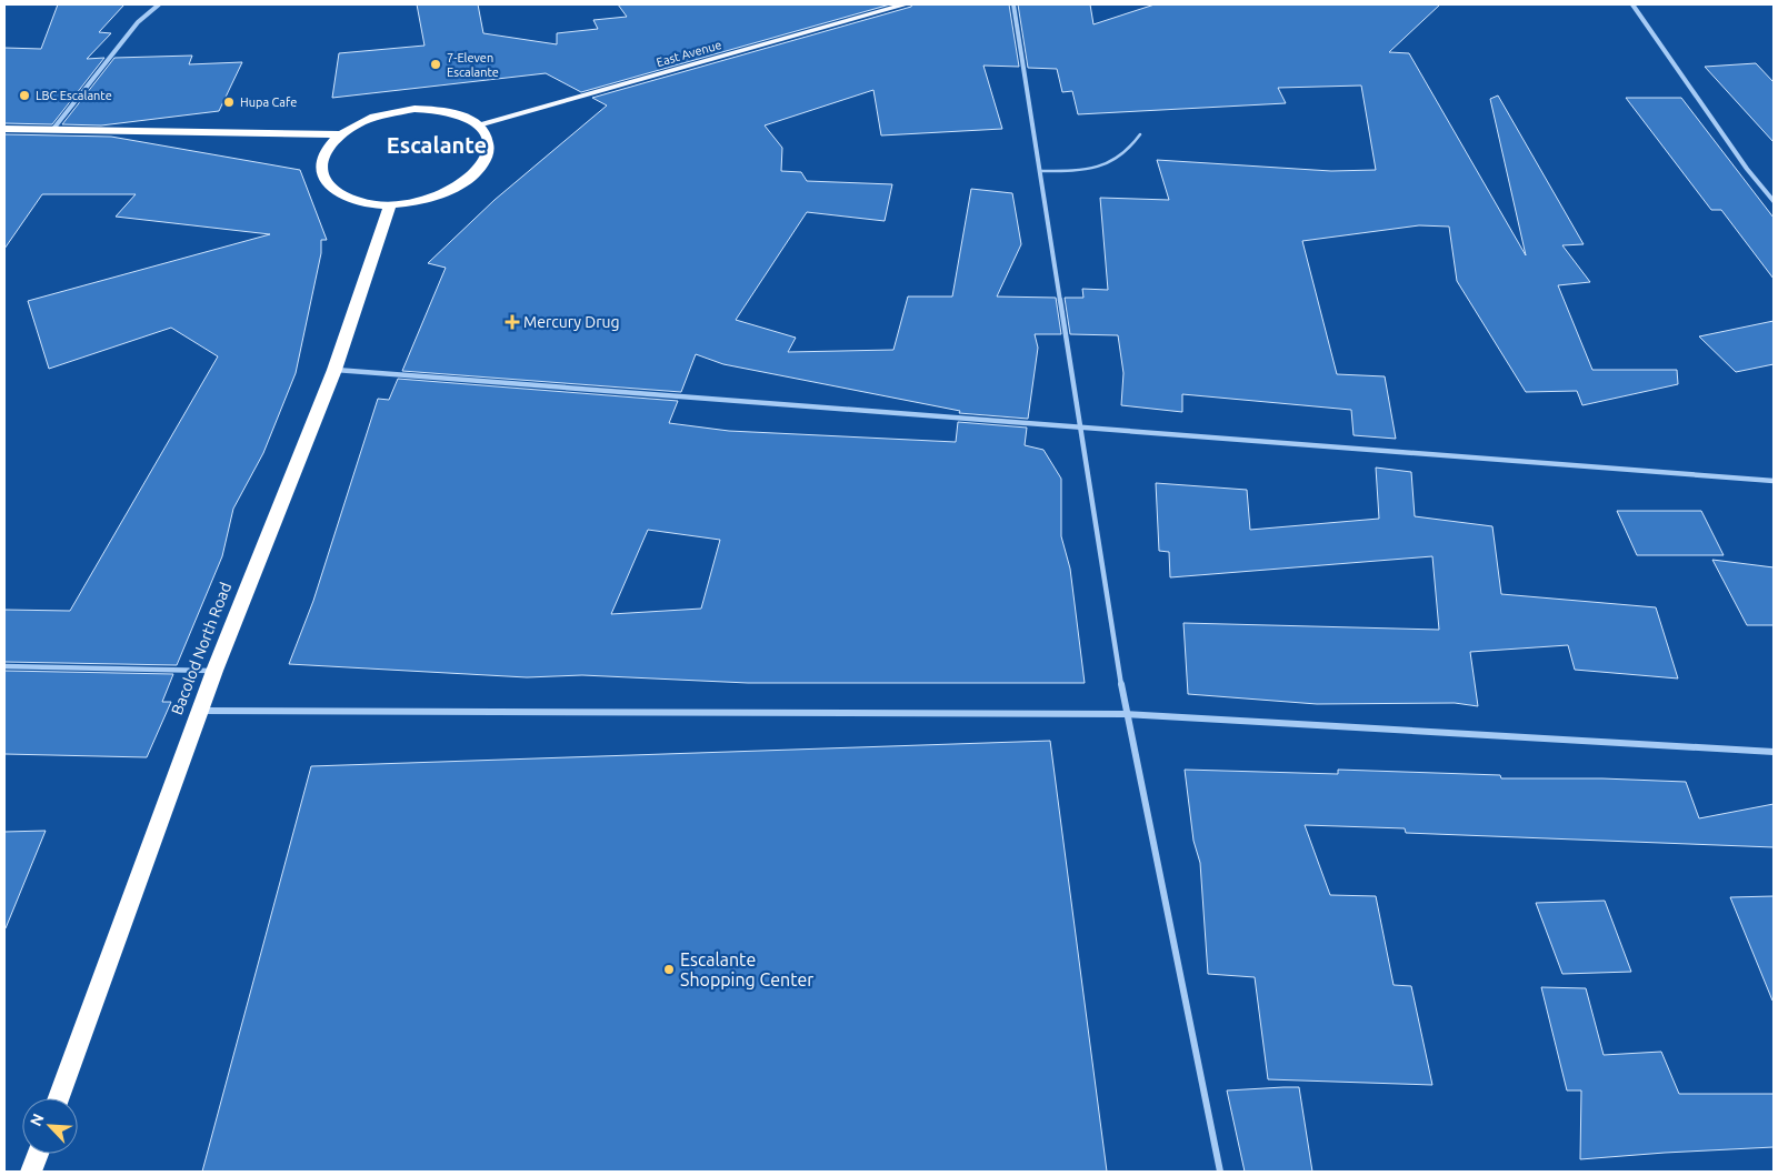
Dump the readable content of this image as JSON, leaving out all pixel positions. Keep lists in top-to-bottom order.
{
  "streets": {
    "highway": ["Bacolod North Road"],
    "main road": ["East Avenue"]
  },
  "crossings": [
    ["East Avenue", "Bacolod North Road"]
  ],
  "districts": ["Escalante"],
  "places": {
    "other": [
      "7-Eleven Escalante",
      "LBC Escalante",
      "Hupa Cafe",
      "Escalante Shopping Center"
    ],
    "health": ["Mercury Drug"]
  },
  "north": "top left"
}
